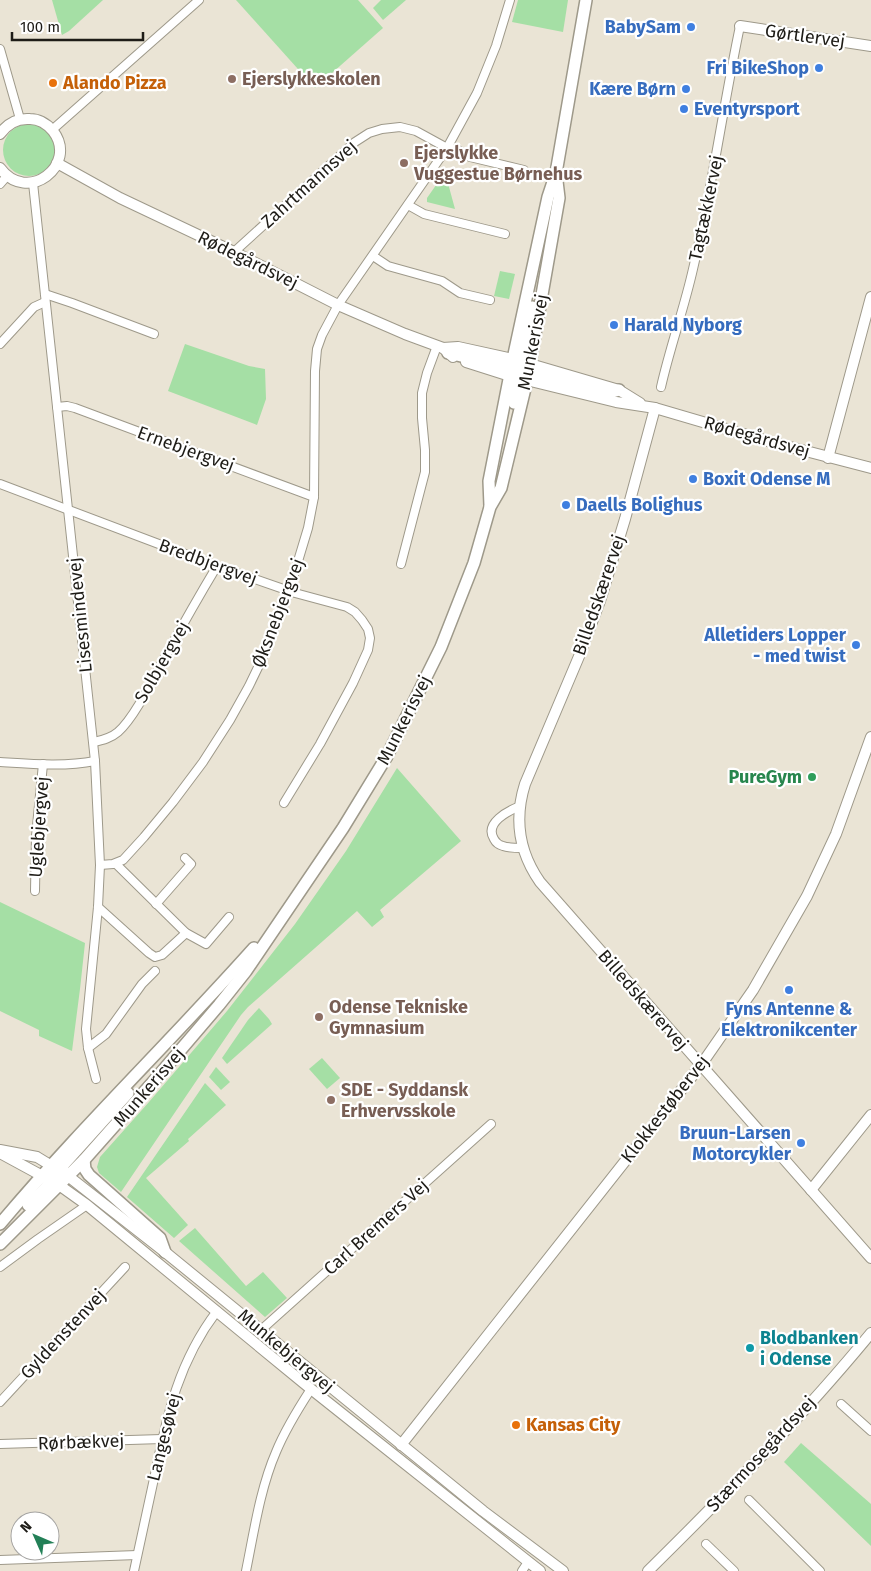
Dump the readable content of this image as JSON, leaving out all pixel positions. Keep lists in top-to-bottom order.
{
  "streets": {
    "main road": ["Munkerisvej"],
    "street": [
      "Gørtlervej",
      "Zahrtmannsvej",
      "Tagtækkervej",
      "Rødegårdsvej",
      "Ernebjergvej",
      "Bredbjergvej",
      "Billedskærervej",
      "Øksnebjergvej",
      "Lisesmindevej",
      "Solbjergvej",
      "Uglebjergvej",
      "Klokkestøbervej",
      "Carl Bremers Vej",
      "Gyldenstenvej",
      "Munkebjergvej",
      "Langesøvej",
      "Rørbækvej",
      "Stærmosegårdsvej"
    ]
  },
  "crossings": [
    ["Gørtlervej", "Tagtækkervej"],
    ["Zahrtmannsvej", "Rødegårdsvej"],
    ["Zahrtmannsvej", "Øksnebjergvej"],
    ["Rødegårdsvej", "Munkerisvej"],
    ["Rødegårdsvej", "Billedskærervej"],
    ["Rødegårdsvej", "Øksnebjergvej"],
    ["Munkerisvej", "Munkebjergvej"],
    ["Ernebjergvej", "Øksnebjergvej"],
    ["Ernebjergvej", "Lisesmindevej"],
    ["Bredbjergvej", "Øksnebjergvej"],
    ["Bredbjergvej", "Lisesmindevej"],
    ["Bredbjergvej", "Solbjergvej"],
    ["Billedskærervej", "Klokkestøbervej"],
    ["Lisesmindevej", "Solbjergvej"],
    ["Lisesmindevej", "Uglebjergvej"],
    ["Klokkestøbervej", "Munkebjergvej"],
    ["Carl Bremers Vej", "Munkebjergvej"],
    ["Munkebjergvej", "Langesøvej"],
    ["Langesøvej", "Rørbækvej"]
  ],
  "places": [
    "BabySam",
    "Fri BikeShop",
    "Ejerslykkeskolen",
    "Alando Pizza",
    "Kære Børn",
    "Eventyrsport",
    "Ejerslykke Vuggestue Børnehus",
    "Harald Nyborg",
    "Boxit Odense M",
    "Daells Bolighus",
    "Alletiders Lopper - med twist",
    "PureGym",
    "Fyns Antenne & Elektronikcenter",
    "Odense Tekniske Gymnasium",
    "SDE - Syddansk Erhvervsskole",
    "Bruun-Larsen Motorcykler",
    "Blodbanken i Odense",
    "Kansas City"
  ],
  "scale_bar": "100 m",
  "north": "top left"
}
